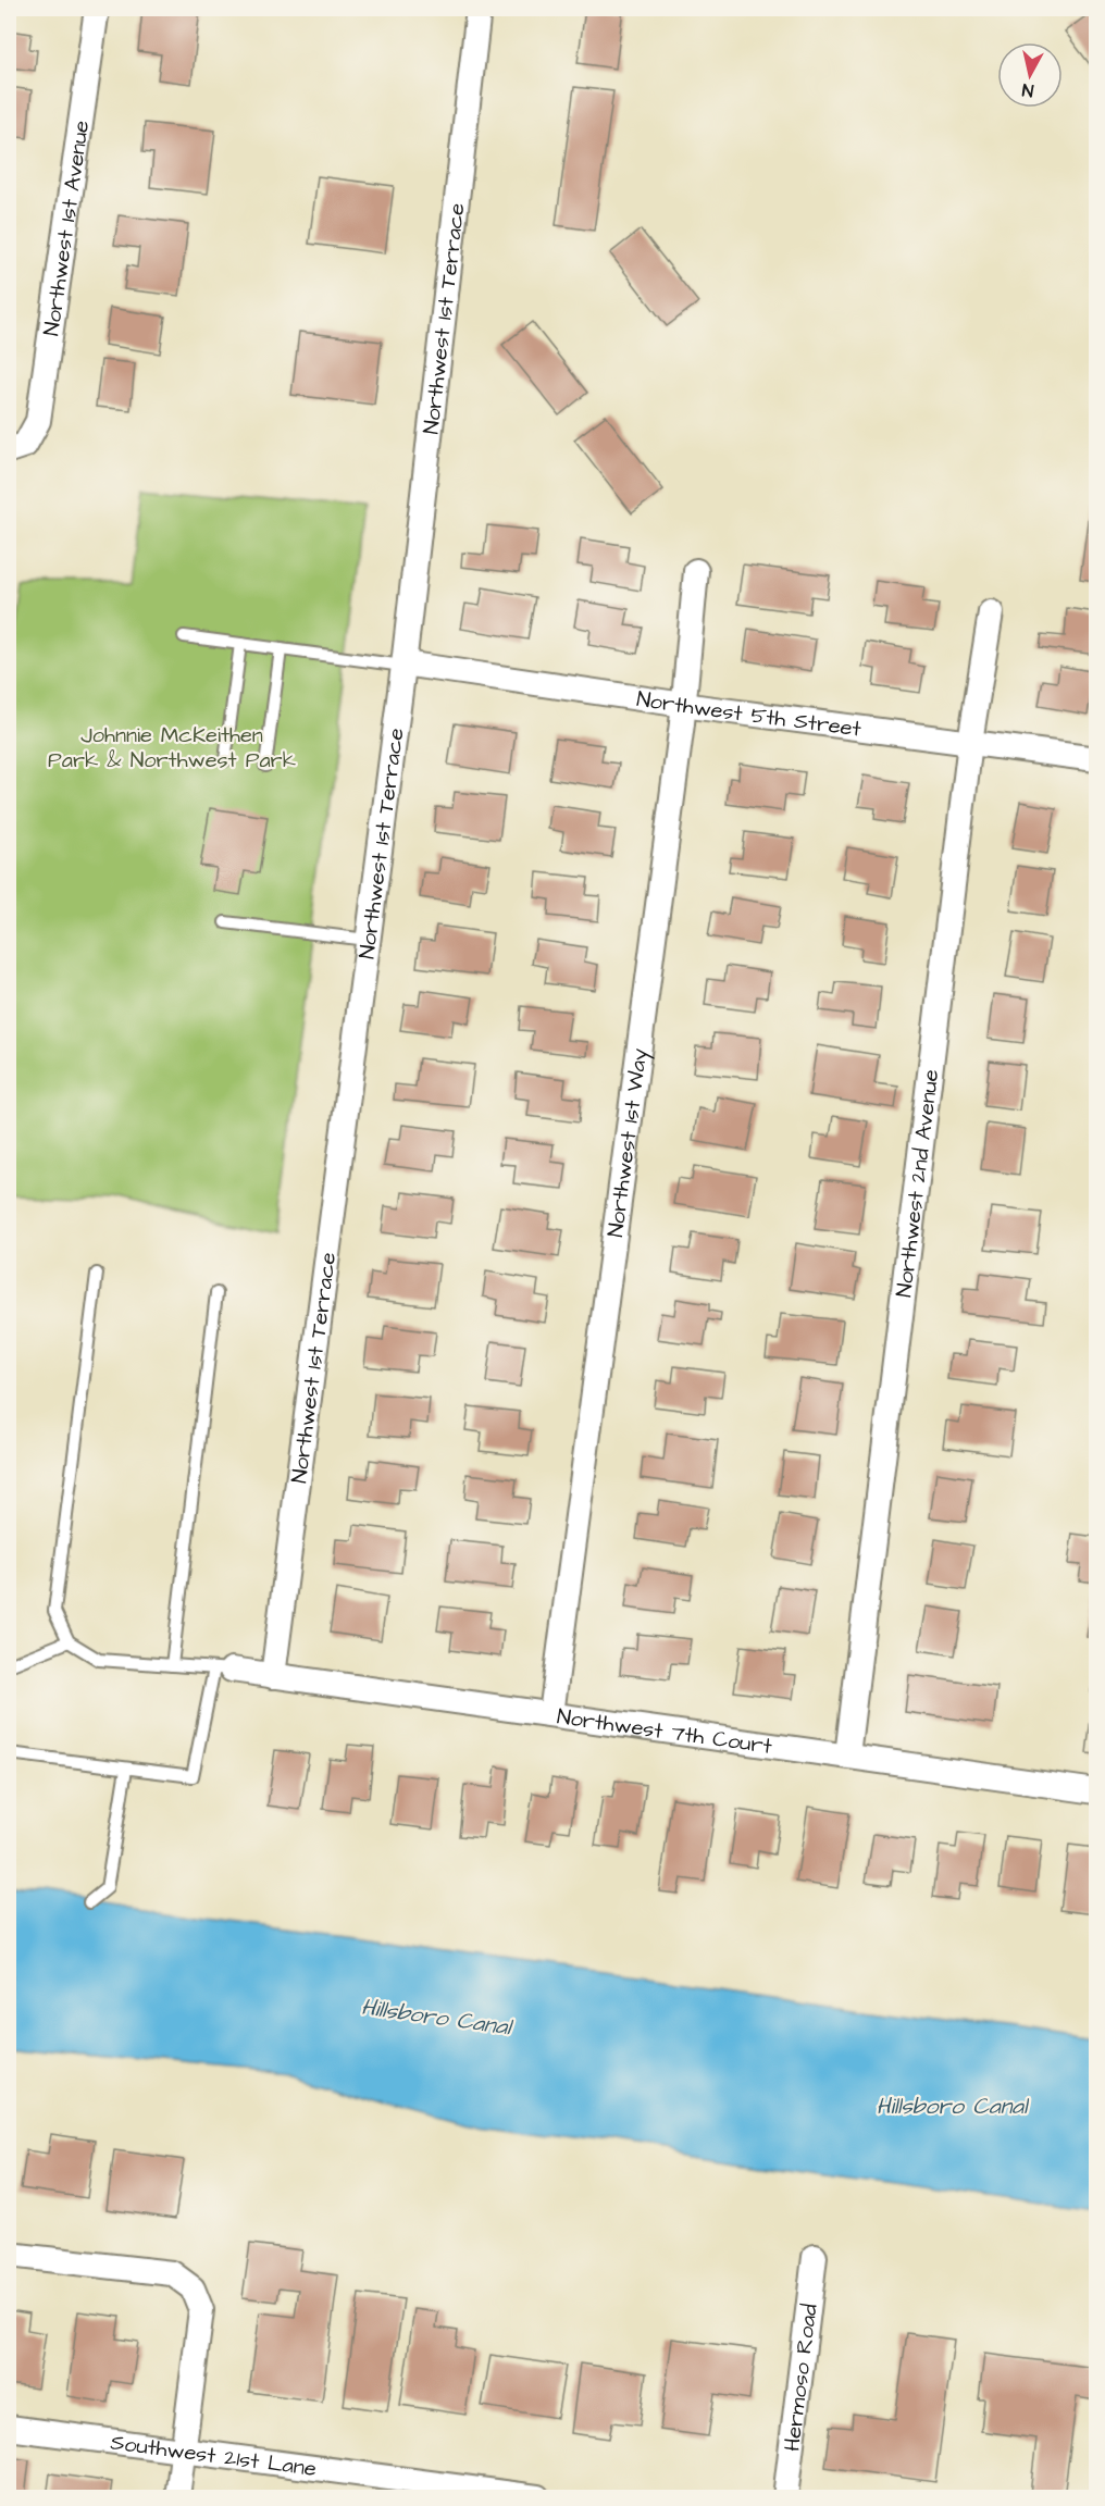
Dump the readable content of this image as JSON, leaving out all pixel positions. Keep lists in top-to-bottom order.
{
  "streets": {
    "street": [
      "Northwest 1st Avenue",
      "Northwest 1st Terrace",
      "Northwest 5th Street",
      "Northwest 1st Way",
      "Northwest 2nd Avenue",
      "Northwest 7th Court",
      "Hermoso Road",
      "Southwest 21st Lane"
    ]
  },
  "crossings": [
    ["Northwest 1st Terrace", "Northwest 5th Street"],
    ["Northwest 1st Terrace", "Northwest 7th Court"],
    ["Northwest 5th Street", "Northwest 1st Way"],
    ["Northwest 5th Street", "Northwest 2nd Avenue"],
    ["Northwest 1st Way", "Northwest 7th Court"],
    ["Northwest 2nd Avenue", "Northwest 7th Court"]
  ],
  "water": ["Hillsboro Canal"],
  "parks": ["Johnnie McKeithen Park & Northwest Park"],
  "north": "bottom"
}
